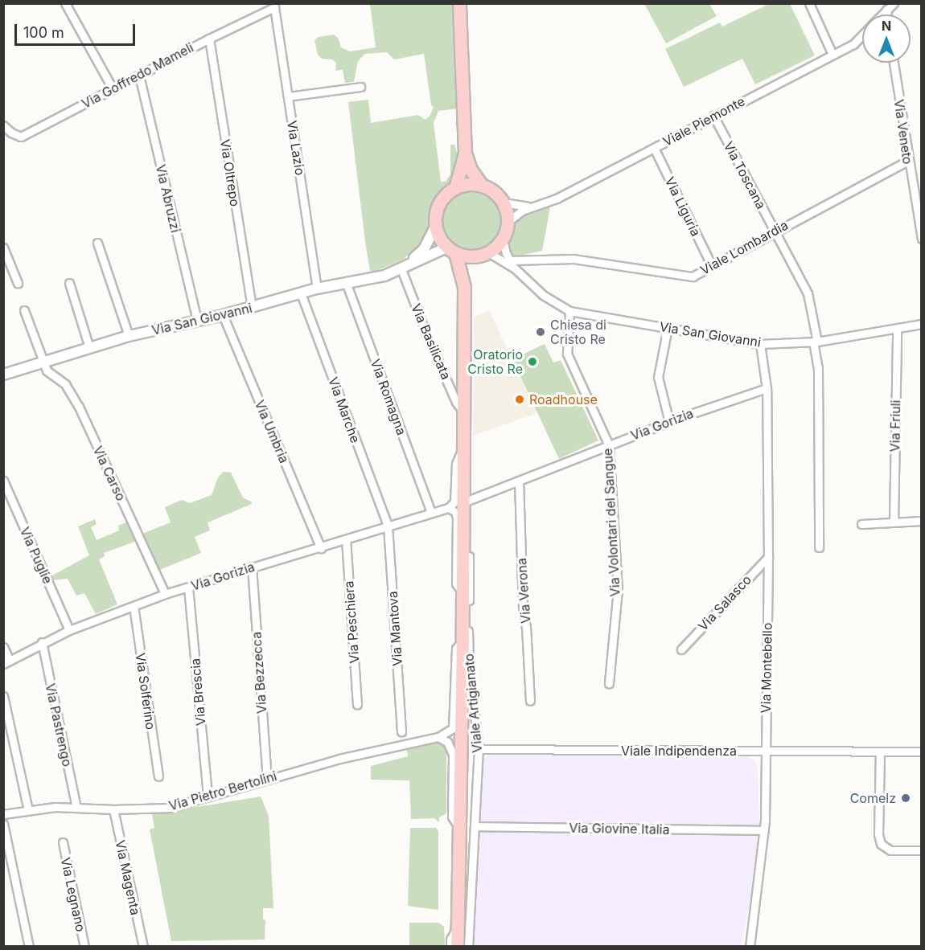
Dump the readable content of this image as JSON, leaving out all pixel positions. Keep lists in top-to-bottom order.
{
  "streets": {
    "main road": ["Viale Artigianato"],
    "street": [
      "Via Goffredo Mameli",
      "Viale Piemonte",
      "Via Veneto",
      "Via Lazio",
      "Via Oltrepo",
      "Via Toscana",
      "Via Abruzzi",
      "Via Liguria",
      "Viale Lombardia",
      "Via San Giovanni",
      "Via Basilicata",
      "Via Romagna",
      "Via Marche",
      "Via Gorizia",
      "Via Friuli",
      "Via Umbria",
      "Via Carso",
      "Via Volontari del Sangue",
      "Via Puglie",
      "Via Verona",
      "Via Salasco",
      "Via Peschiera",
      "Via Mantova",
      "Via Montebello",
      "Via Bezzecca",
      "Via Solferino",
      "Via Brescia",
      "Via Pastrengo",
      "Viale Indipendenza",
      "Via Pietro Bertolini",
      "Via Giovine Italia",
      "Via Magenta",
      "Via Legnano"
    ]
  },
  "crossings": [
    ["Via Goffredo Mameli", "Via Lazio"],
    ["Via Goffredo Mameli", "Via Oltrepo"],
    ["Via Goffredo Mameli", "Via Abruzzi"],
    ["Viale Piemonte", "Via Toscana"],
    ["Viale Piemonte", "Via Liguria"],
    ["Viale Piemonte", "Via San Giovanni"],
    ["Viale Piemonte", "Viale Artigianato"],
    ["Via Veneto", "Viale Lombardia"],
    ["Via Lazio", "Via San Giovanni"],
    ["Via Oltrepo", "Via San Giovanni"],
    ["Via Toscana", "Viale Lombardia"],
    ["Via Toscana", "Via San Giovanni"],
    ["Via Abruzzi", "Via San Giovanni"],
    ["Via Liguria", "Viale Lombardia"],
    ["Viale Lombardia", "Via San Giovanni"],
    ["Via San Giovanni", "Via Basilicata"],
    ["Via San Giovanni", "Via Romagna"],
    ["Via San Giovanni", "Via Marche"],
    ["Via San Giovanni", "Via Friuli"],
    ["Via San Giovanni", "Via Umbria"],
    ["Via San Giovanni", "Via Carso"],
    ["Via San Giovanni", "Via Volontari del Sangue"],
    ["Via San Giovanni", "Viale Artigianato"],
    ["Via Basilicata", "Viale Artigianato"],
    ["Via Romagna", "Via Gorizia"],
    ["Via Marche", "Via Gorizia"],
    ["Via Marche", "Via Mantova"],
    ["Via Gorizia", "Via Umbria"],
    ["Via Gorizia", "Via Carso"],
    ["Via Gorizia", "Via Volontari del Sangue"],
    ["Via Gorizia", "Via Puglie"],
    ["Via Gorizia", "Via Verona"],
    ["Via Gorizia", "Via Peschiera"],
    ["Via Gorizia", "Via Mantova"],
    ["Via Gorizia", "Via Montebello"],
    ["Via Gorizia", "Via Bezzecca"],
    ["Via Gorizia", "Via Solferino"],
    ["Via Gorizia", "Via Brescia"],
    ["Via Gorizia", "Viale Artigianato"],
    ["Via Gorizia", "Via Pastrengo"],
    ["Via Salasco", "Via Montebello"],
    ["Via Montebello", "Viale Indipendenza"],
    ["Via Montebello", "Via Giovine Italia"],
    ["Via Bezzecca", "Via Pietro Bertolini"],
    ["Via Brescia", "Via Pietro Bertolini"],
    ["Viale Artigianato", "Viale Indipendenza"],
    ["Viale Artigianato", "Via Giovine Italia"],
    ["Via Pastrengo", "Via Pietro Bertolini"],
    ["Via Pietro Bertolini", "Via Magenta"]
  ],
  "places": [
    "Chiesa di Cristo Re",
    "Oratorio Cristo Re",
    "Roadhouse",
    "Comelz"
  ],
  "scale_bar": "100 m",
  "north": "top"
}
